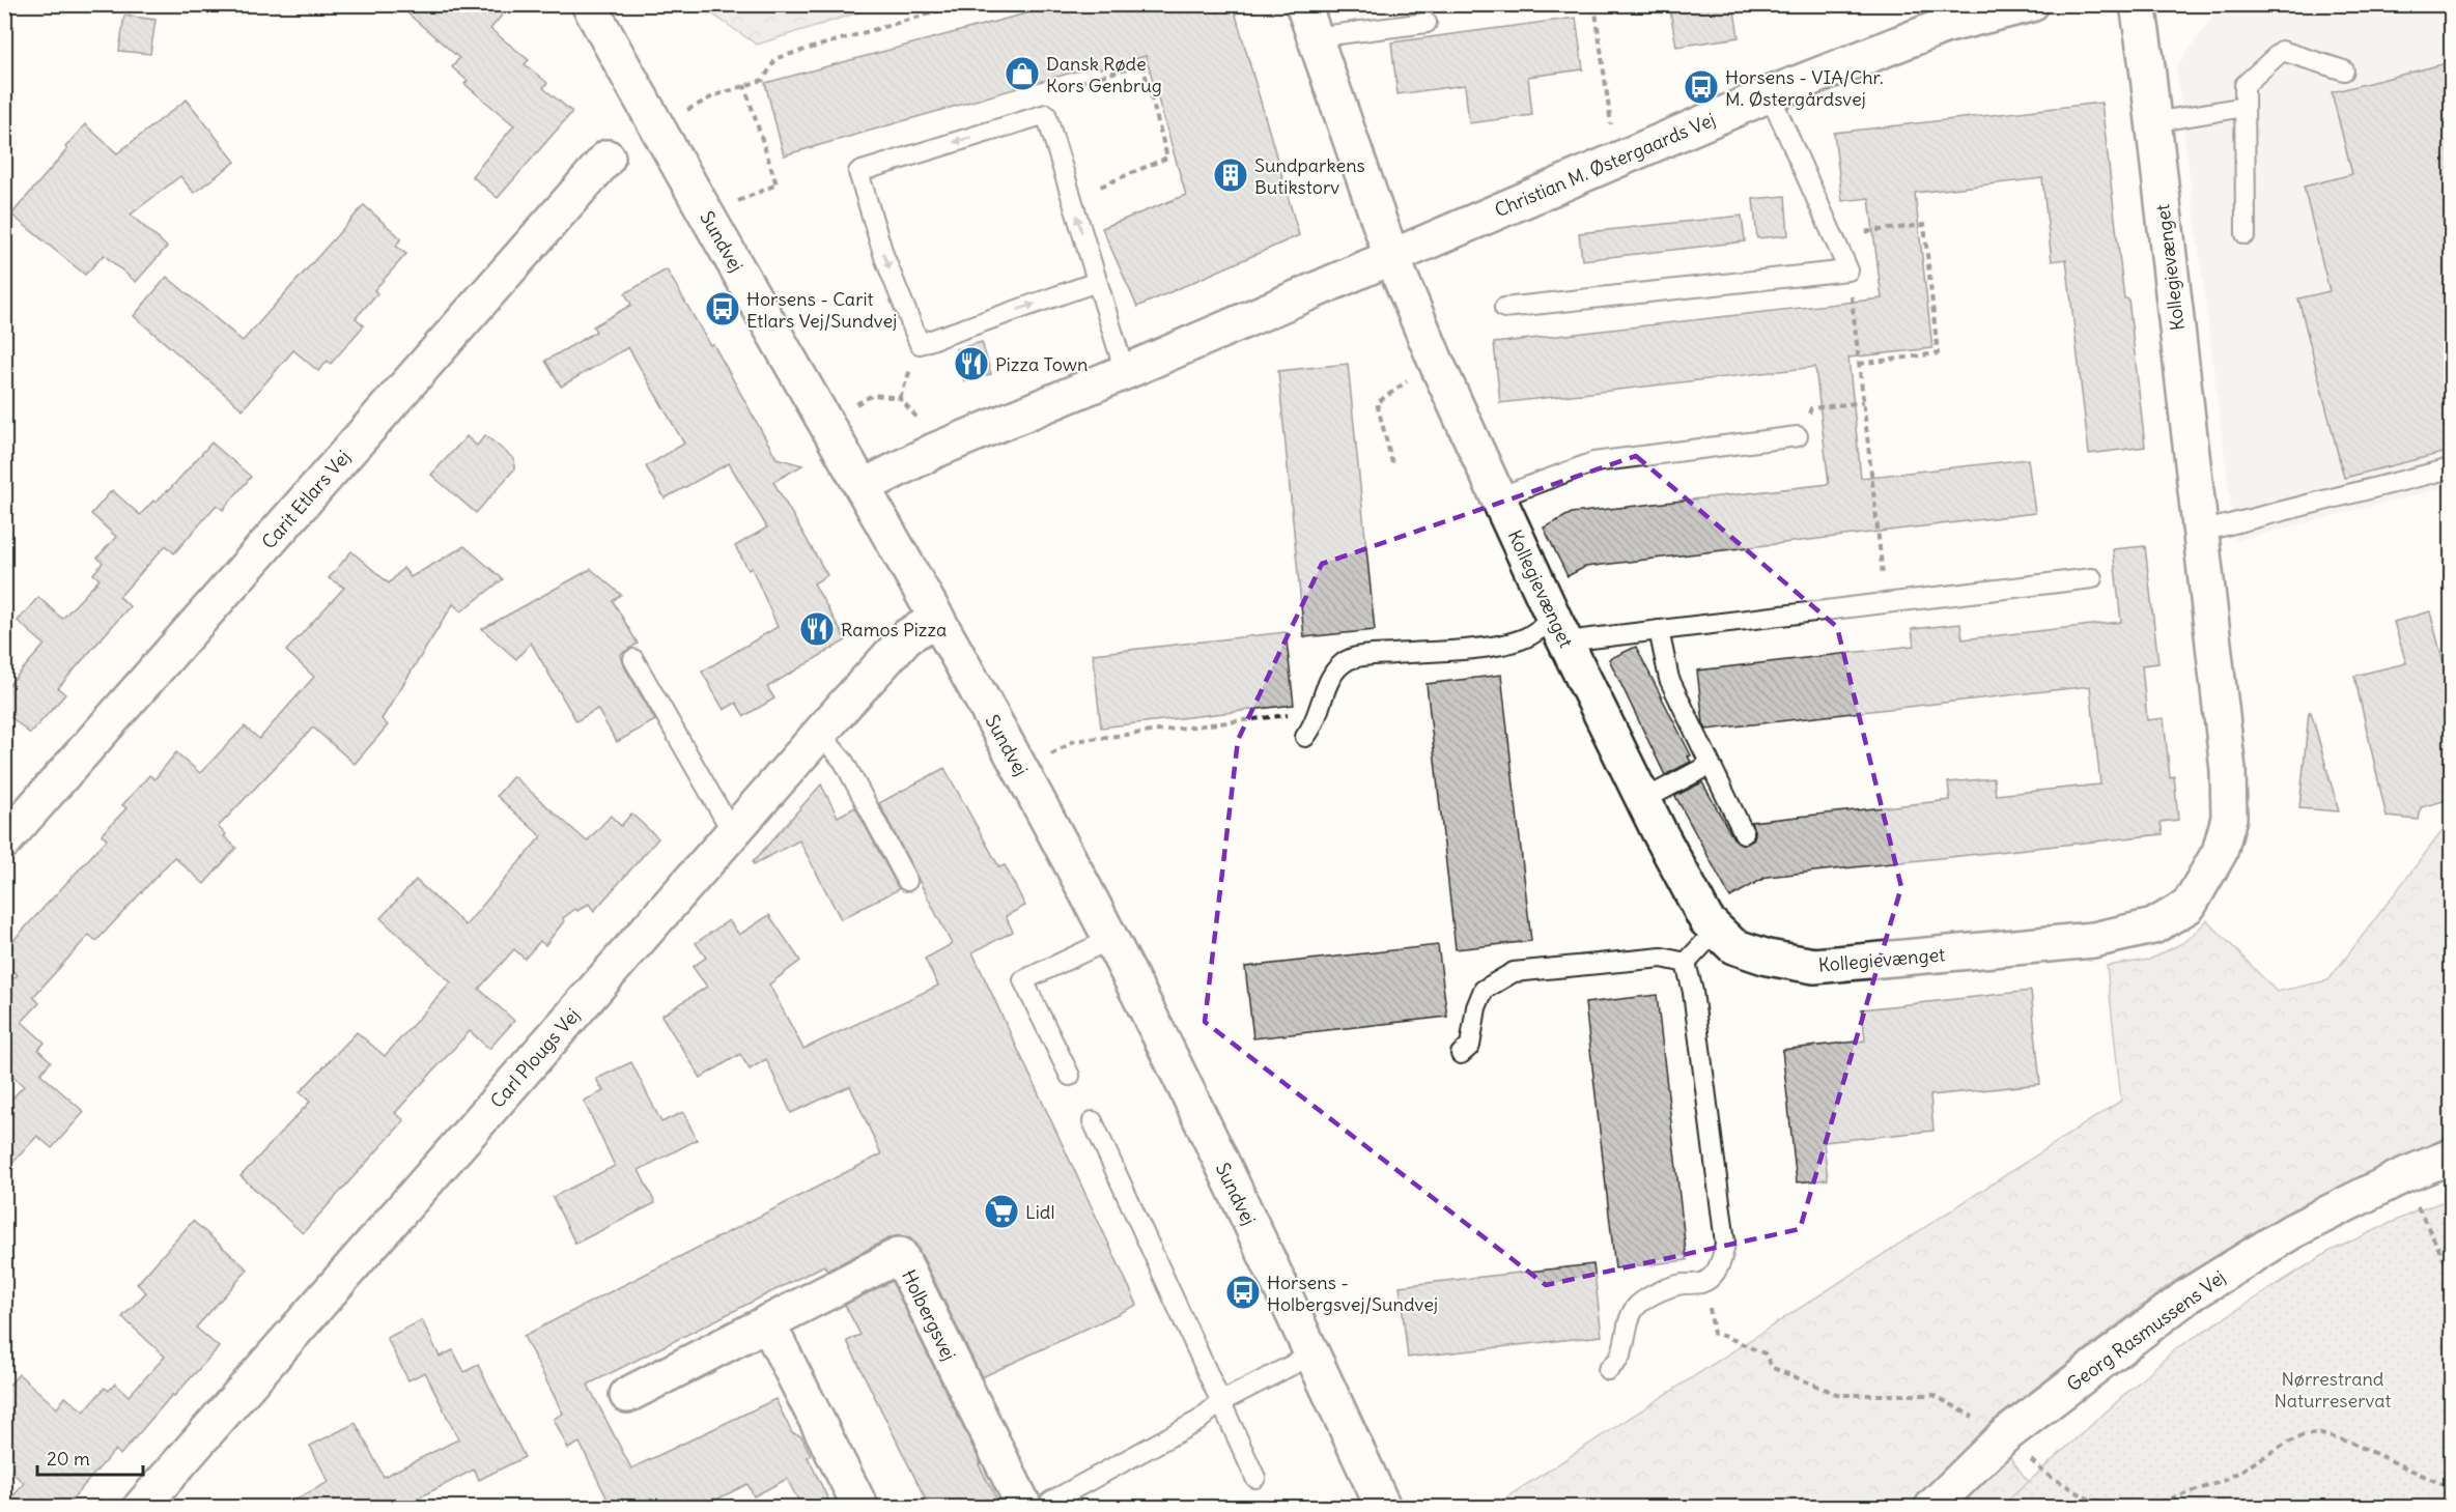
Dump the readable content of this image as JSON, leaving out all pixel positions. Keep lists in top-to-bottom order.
{
  "streets": {
    "street": [
      "Christian M. Østergaards Vej",
      "Sundvej",
      "Kollegievænget",
      "Carit Etlars Vej",
      "Carl Plougs Vej",
      "Holbergsvej",
      "Georg Rasmussens Vej"
    ]
  },
  "crossings": [
    ["Christian M. Østergaards Vej", "Sundvej"],
    ["Christian M. Østergaards Vej", "Kollegievænget"],
    ["Sundvej", "Carl Plougs Vej"],
    ["Sundvej", "Holbergsvej"]
  ],
  "parks": ["Nørrestrand Naturreservat"],
  "places": {
    "shop": ["Dansk Røde Kors Genbrug"],
    "bus stop": ["Horsens - VIA/Chr. M. Østergårdsvej", "Horsens - Carit Etlars Vej/Sundvej", "Horsens - Holbergsvej/Sundvej"],
    "building": ["Sundparkens Butikstorv"],
    "restaurant": ["Pizza Town", "Ramos Pizza"],
    "supermarket": ["Lidl"]
  },
  "scale_bar": "20 m"
}
